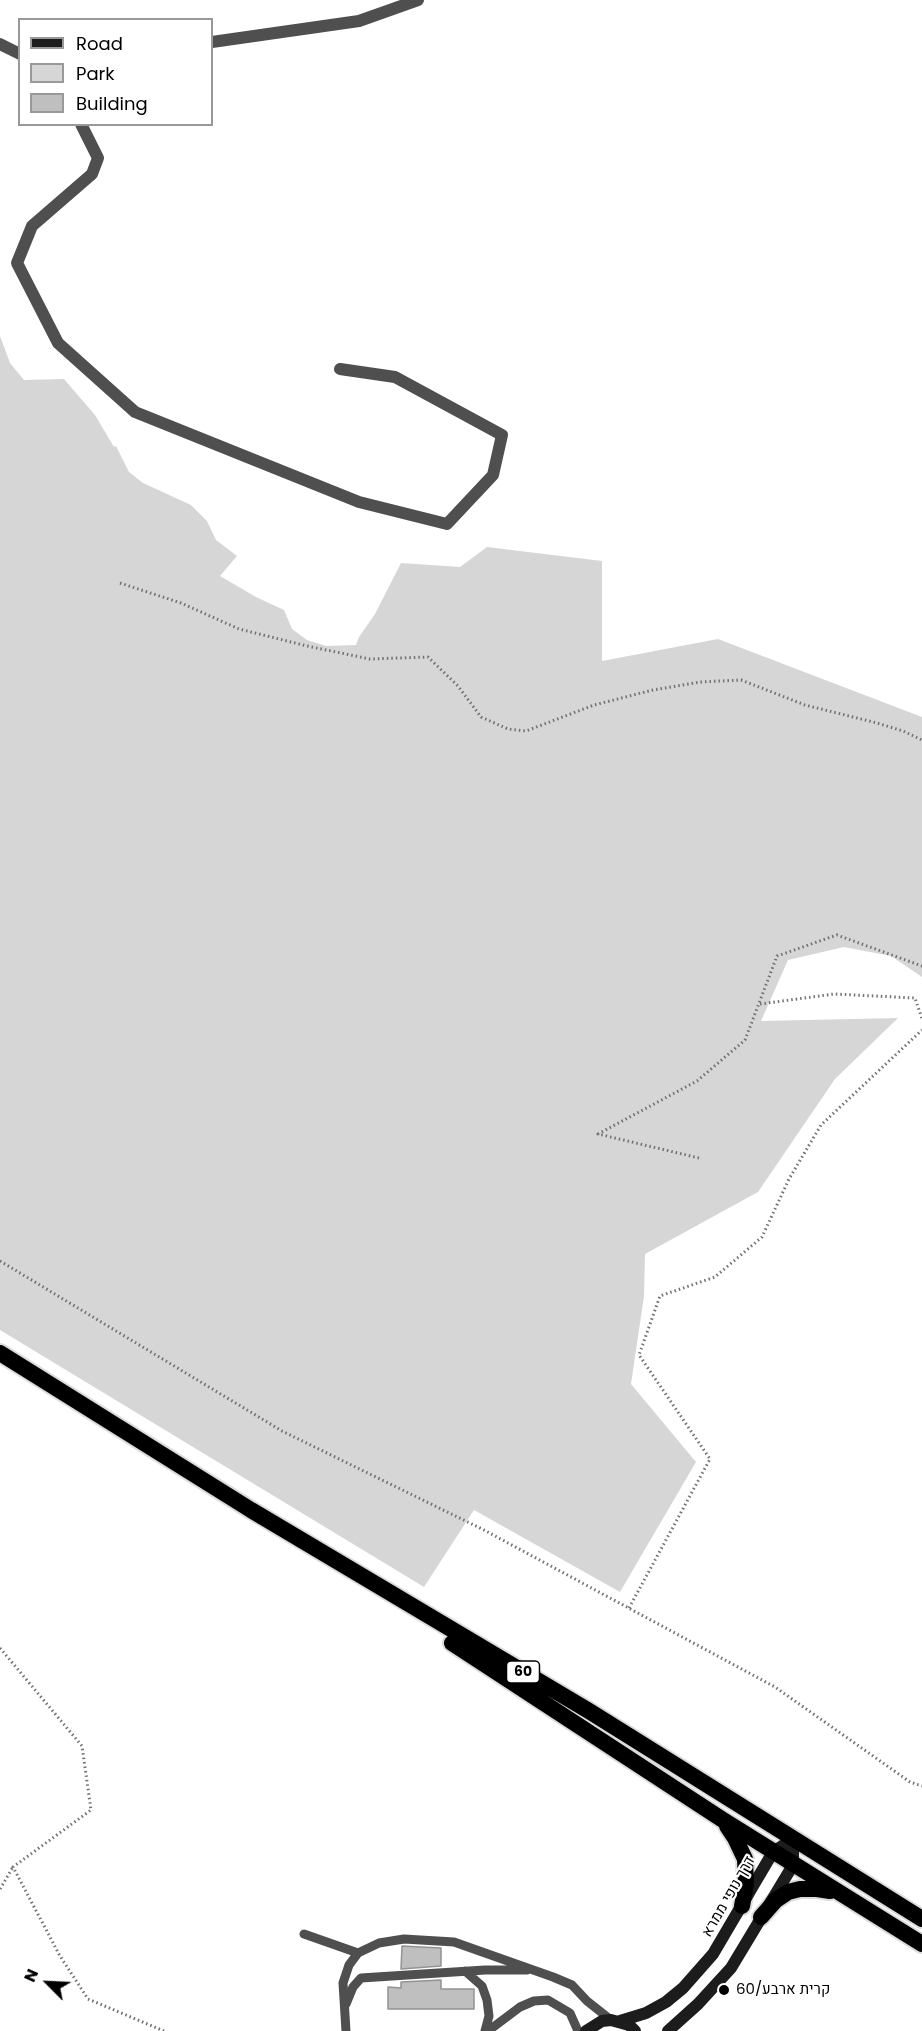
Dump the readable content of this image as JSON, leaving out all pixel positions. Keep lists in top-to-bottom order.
{
  "streets": {
    "highway": ["60"],
    "main road": ["דרך נופי ממרא"]
  },
  "crossings": [
    ["60", "דרך נופי ממרא"]
  ],
  "places": ["קרית ארבע/60"],
  "legend": ["Road", "Park", "Building"],
  "north": "top left"
}
